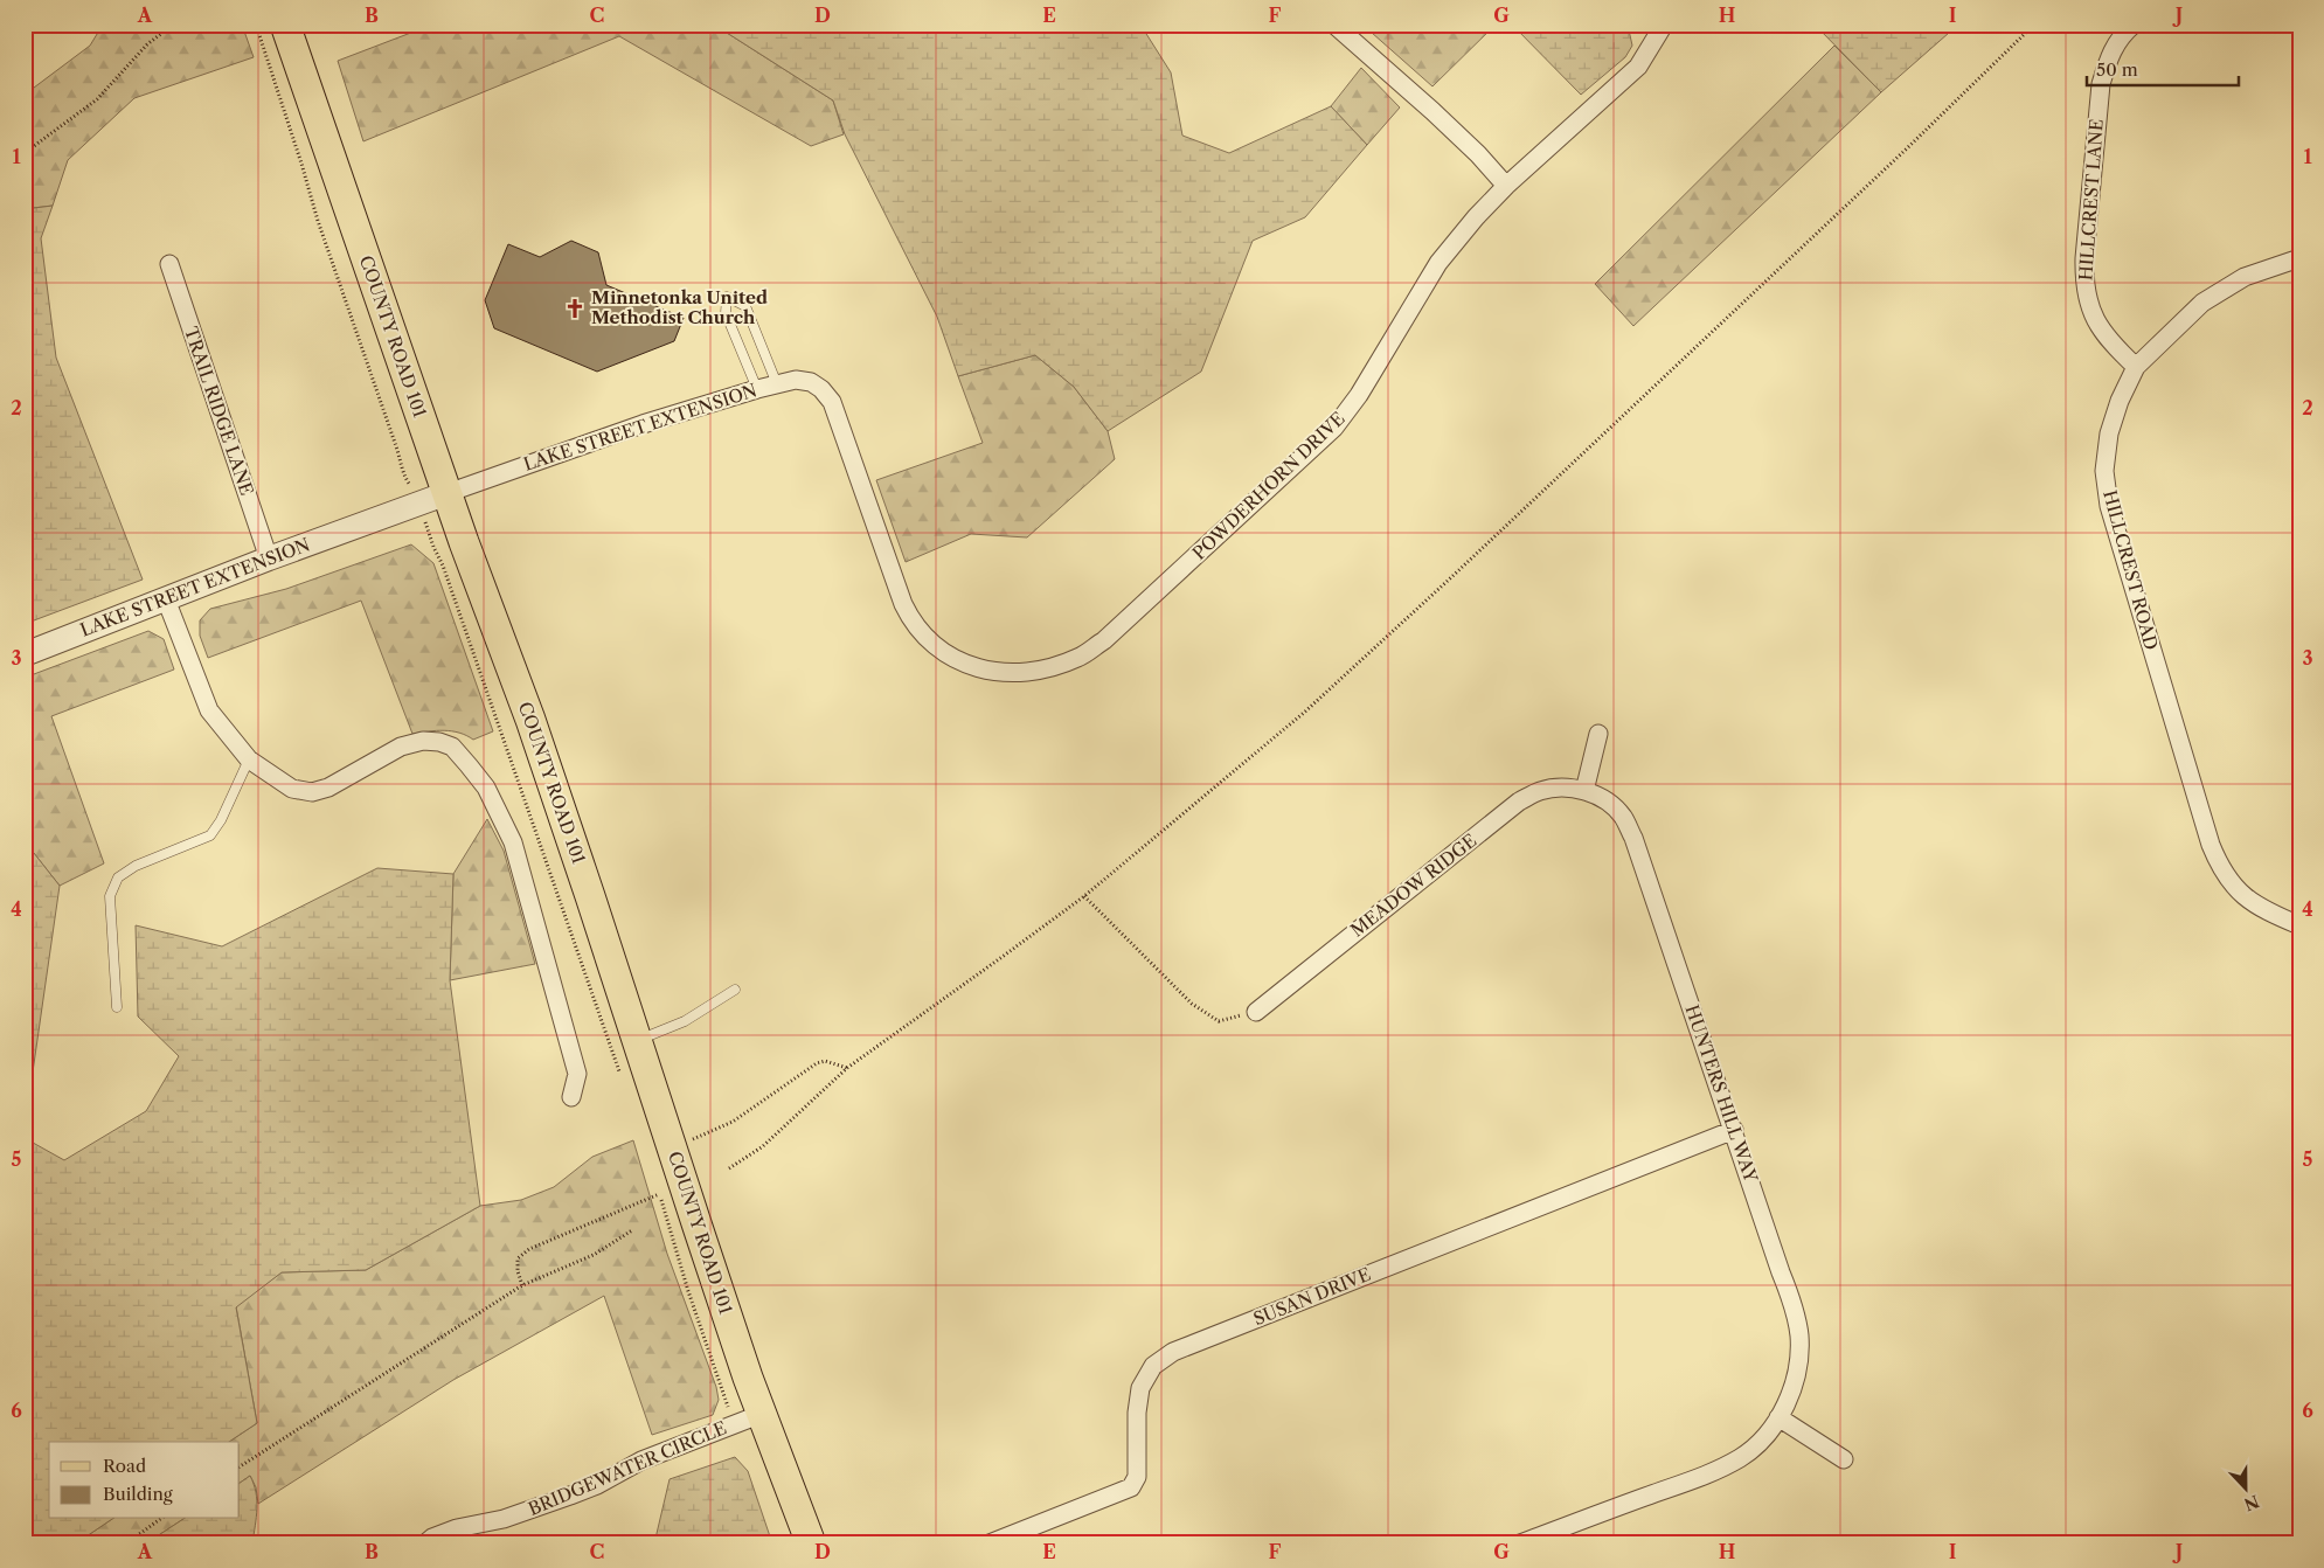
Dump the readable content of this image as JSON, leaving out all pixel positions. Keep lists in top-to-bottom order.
{
  "streets": {
    "main road": ["COUNTY ROAD 101"],
    "street": [
      "HILLCREST LANE",
      "TRAIL RIDGE LANE",
      "LAKE STREET EXTENSION",
      "POWDERHORN DRIVE",
      "HILLCREST ROAD",
      "MEADOW RIDGE",
      "HUNTERS HILL WAY",
      "SUSAN DRIVE",
      "BRIDGEWATER CIRCLE"
    ]
  },
  "crossings": [
    ["HILLCREST LANE", "HILLCREST ROAD"],
    ["COUNTY ROAD 101", "LAKE STREET EXTENSION"],
    ["COUNTY ROAD 101", "BRIDGEWATER CIRCLE"],
    ["TRAIL RIDGE LANE", "LAKE STREET EXTENSION"],
    ["LAKE STREET EXTENSION", "POWDERHORN DRIVE"],
    ["MEADOW RIDGE", "HUNTERS HILL WAY"],
    ["HUNTERS HILL WAY", "SUSAN DRIVE"]
  ],
  "places": {
    "church": ["Minnetonka United Methodist Church"]
  },
  "legend": ["Road", "Building"],
  "scale_bar": "50 m",
  "north": "bottom",
  "grid": {
    "columns": [
      "A",
      "B",
      "C",
      "D",
      "E",
      "F",
      "G",
      "H",
      "I",
      "J"
    ],
    "rows": [
      "1",
      "2",
      "3",
      "4",
      "5",
      "6"
    ]
  }
}
